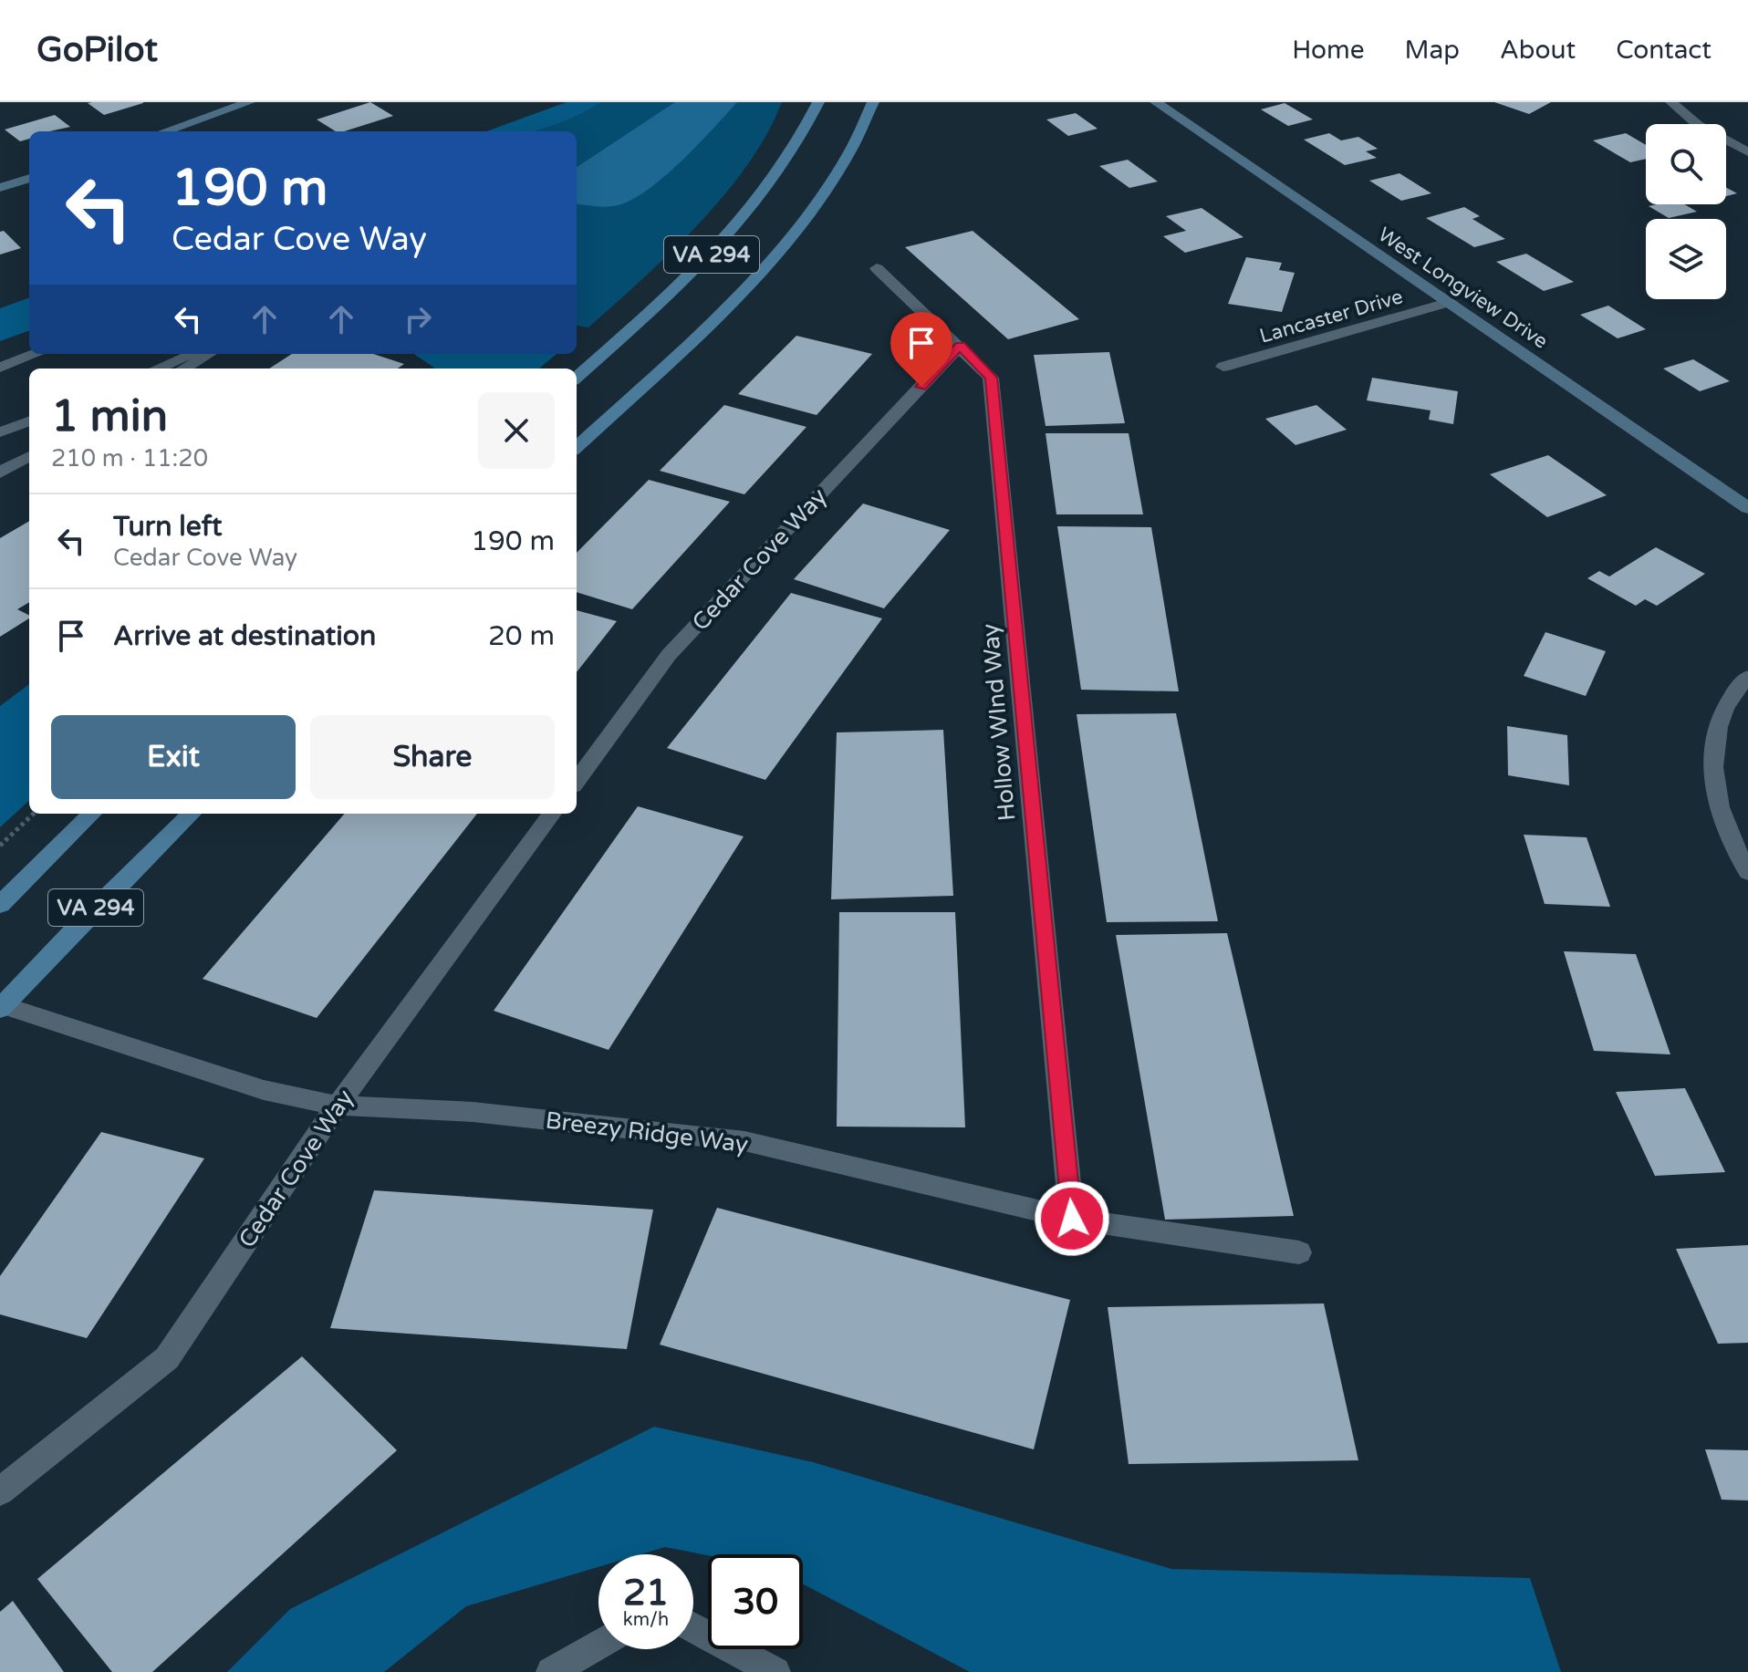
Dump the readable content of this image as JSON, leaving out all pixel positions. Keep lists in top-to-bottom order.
{
  "streets": {
    "main road": ["VA 294"],
    "street": [
      "West Longview Drive",
      "Lancaster Drive",
      "Cedar Cove Way",
      "Hollow WInd Way",
      "Breezy Ridge Way"
    ]
  },
  "crossings": [
    ["VA 294", "Breezy Ridge Way"],
    ["West Longview Drive", "Lancaster Drive"],
    ["Cedar Cove Way", "Hollow WInd Way"],
    ["Cedar Cove Way", "Breezy Ridge Way"],
    ["Hollow WInd Way", "Breezy Ridge Way"]
  ],
  "page": {
    "header": "GoPilot",
    "nav": [
      "Home",
      "Map",
      "About",
      "Contact"
    ],
    "turn": ["190 m", "Cedar Cove Way"],
    "heading": ["1 min", "210 m · 11:20"],
    "list": [
      {
        "name": "Turn left",
        "note": "Cedar Cove Way",
        "value": "190 m"
      },
      {
        "name": "Arrive at destination",
        "value": "20 m"
      }
    ],
    "buttons": ["Exit", "Share"],
    "speed": "21 km/h",
    "limit": "30"
  }
}
